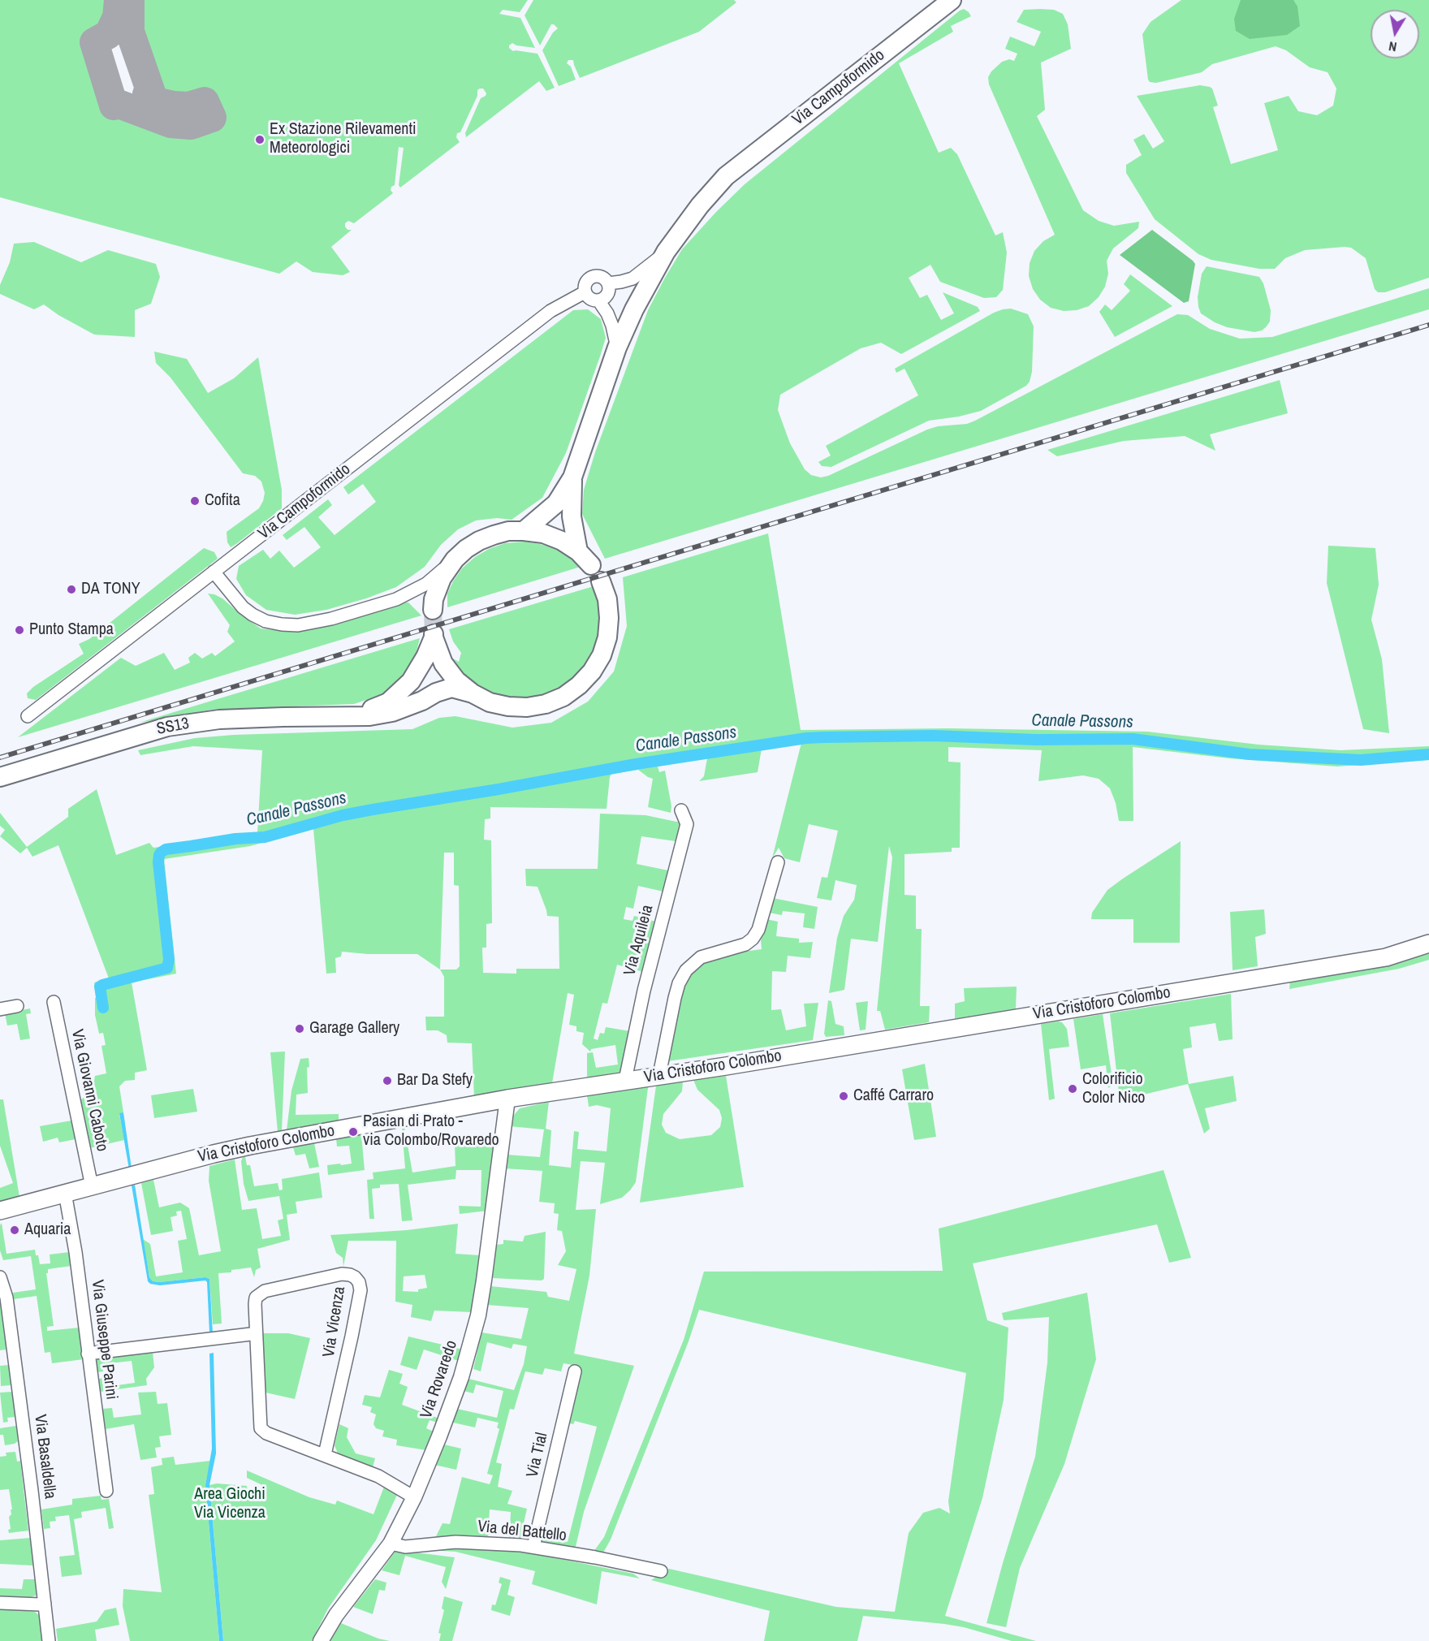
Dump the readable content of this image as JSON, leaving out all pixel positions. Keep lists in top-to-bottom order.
{
  "streets": {
    "main road": ["Via Campoformido", "SS13", "Via Cristoforo Colombo"],
    "street": [
      "Via Aquileia",
      "Via Giovanni Caboto",
      "Via Vicenza",
      "Via Giuseppe Parini",
      "Via Rovaredo",
      "Via Tial",
      "Via Basaldella",
      "Via del Battello"
    ]
  },
  "crossings": [
    ["Via Aquileia", "Via Cristoforo Colombo"],
    ["Via Cristoforo Colombo", "Via Giovanni Caboto"],
    ["Via Cristoforo Colombo", "Via Giuseppe Parini"],
    ["Via Cristoforo Colombo", "Via Rovaredo"],
    ["Via Vicenza", "Via Rovaredo"],
    ["Via Rovaredo", "Via del Battello"],
    ["Via Tial", "Via del Battello"]
  ],
  "water": ["Canale Passons"],
  "parks": ["Area Giochi Via Vicenza"],
  "places": [
    "Ex Stazione Rilevamenti Meteorologici",
    "Cofita",
    "DA TONY",
    "Punto Stampa",
    "Garage Gallery",
    "Bar Da Stefy",
    "Colorificio Color Nico",
    "Caffé Carraro",
    "Pasian di Prato - via Colombo/Rovaredo",
    "Aquaria"
  ],
  "north": "bottom"
}
